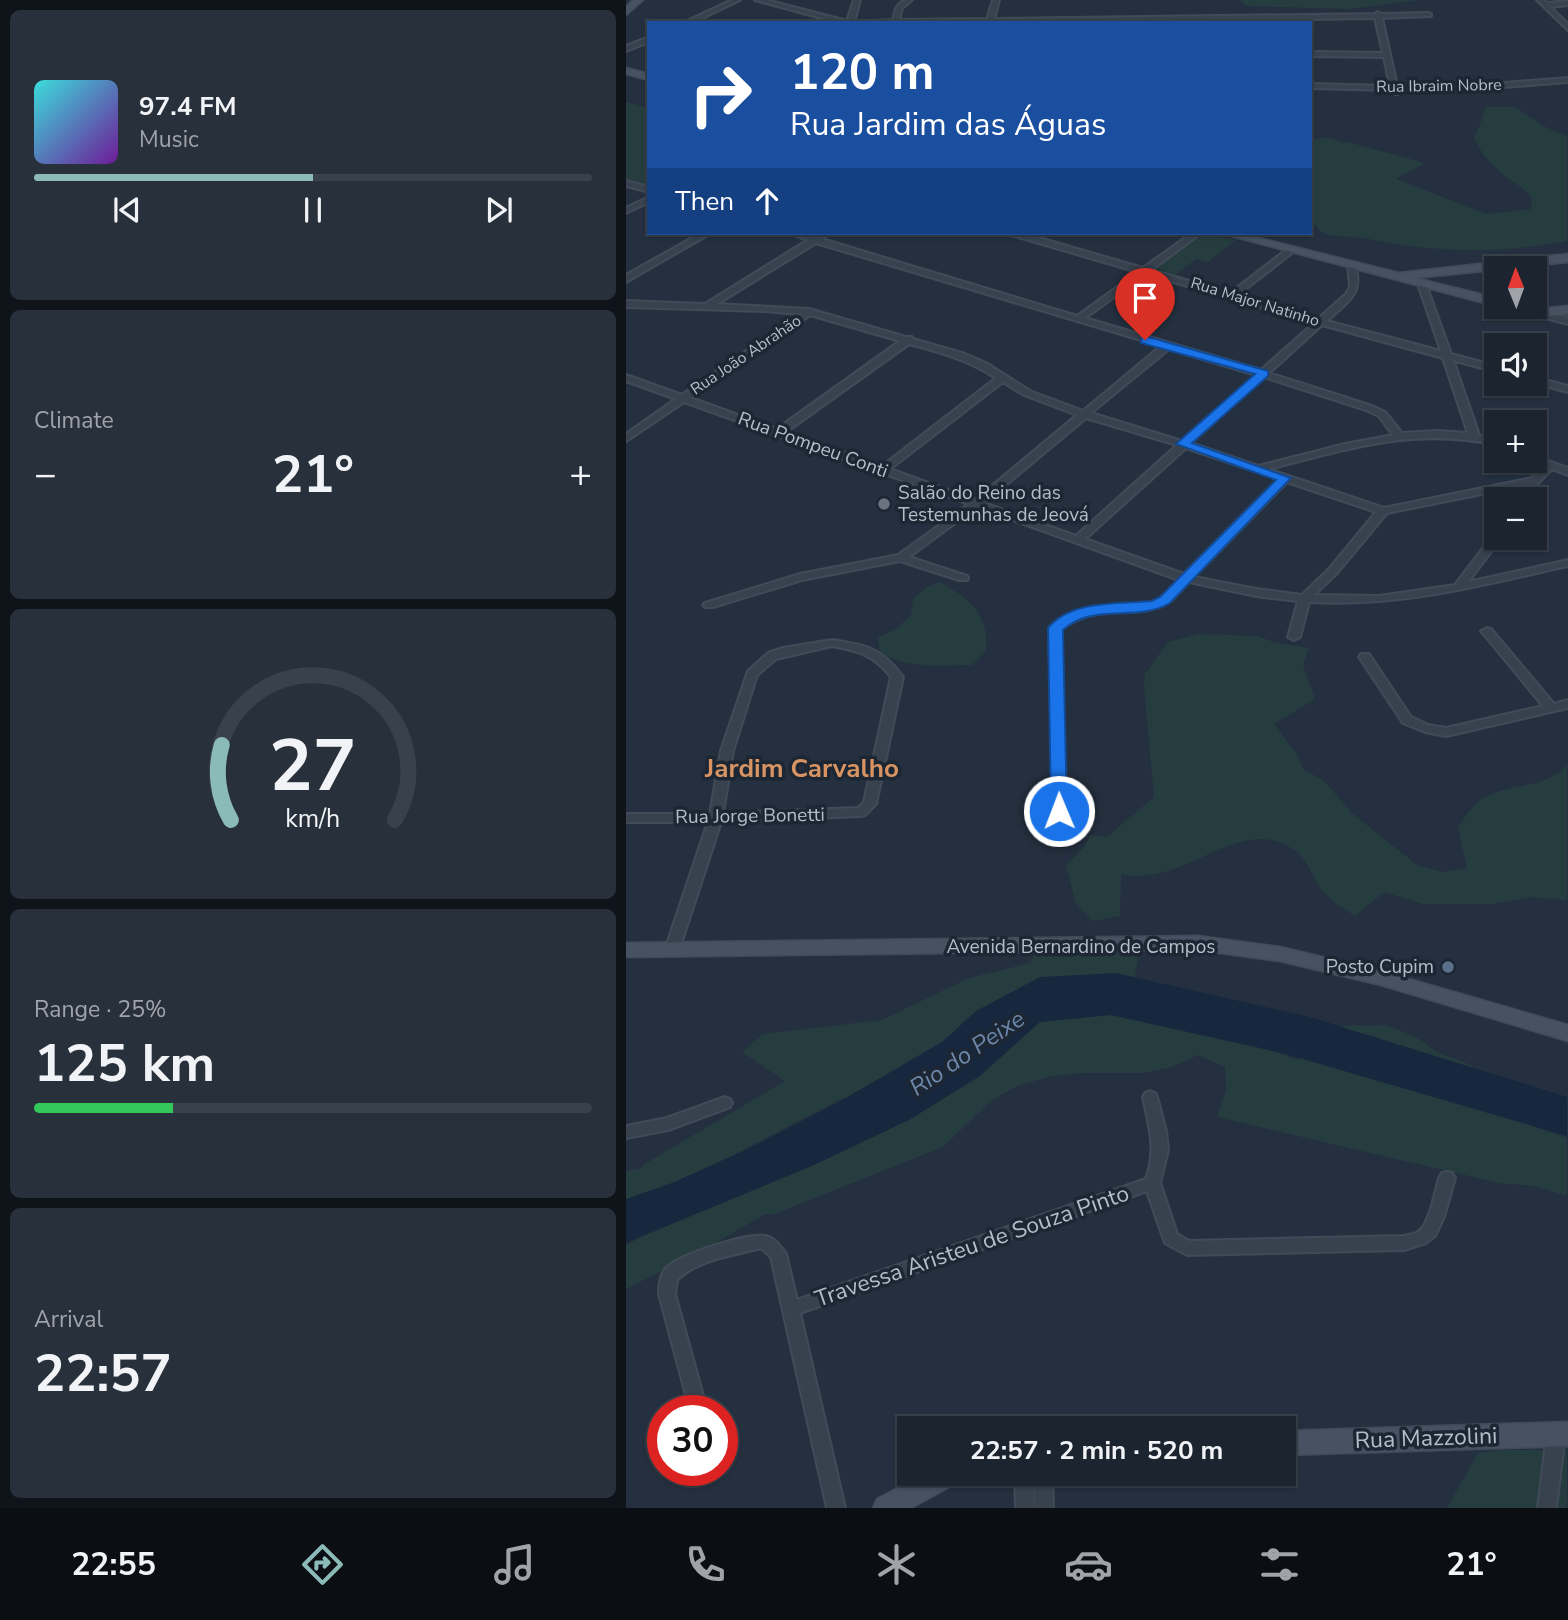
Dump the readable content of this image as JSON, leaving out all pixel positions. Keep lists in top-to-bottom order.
{
  "streets": {
    "street": [
      "Rua Ibraim Nobre",
      "Rua Major Natinho",
      "Rua João Abrahão",
      "Rua Pompeu Conti",
      "Rua Jorge Bonetti",
      "Avenida Bernardino de Campos",
      "Travessa Aristeu de Souza Pinto",
      "Rua Mazzolini"
    ]
  },
  "crossings": [
    ["Rua João Abrahão", "Rua Pompeu Conti"]
  ],
  "districts": ["Jardim Carvalho"],
  "water": ["Rio do Peixe"],
  "places": ["Salão do Reino das Testemunhas de Jeová", "Posto Cupim"],
  "north": "top",
  "page": {
    "turn": ["120 m", "Rua Jardim das Águas"],
    "song": ["97.4 FM", "Music"],
    "then": "Then",
    "map_buttons": ["+", "−"],
    "tile": [
      "Climate",
      ["Range · 25%", "125 km"],
      ["Arrival", "22:57"]
    ],
    "heat": ["−", "21°", "+"],
    "limit": "30",
    "trip": "22:57 · 2 min · 520 m",
    "tabs": ["22:55", "21°"],
    "gauge": ["27", "km/h"]
  }
}
